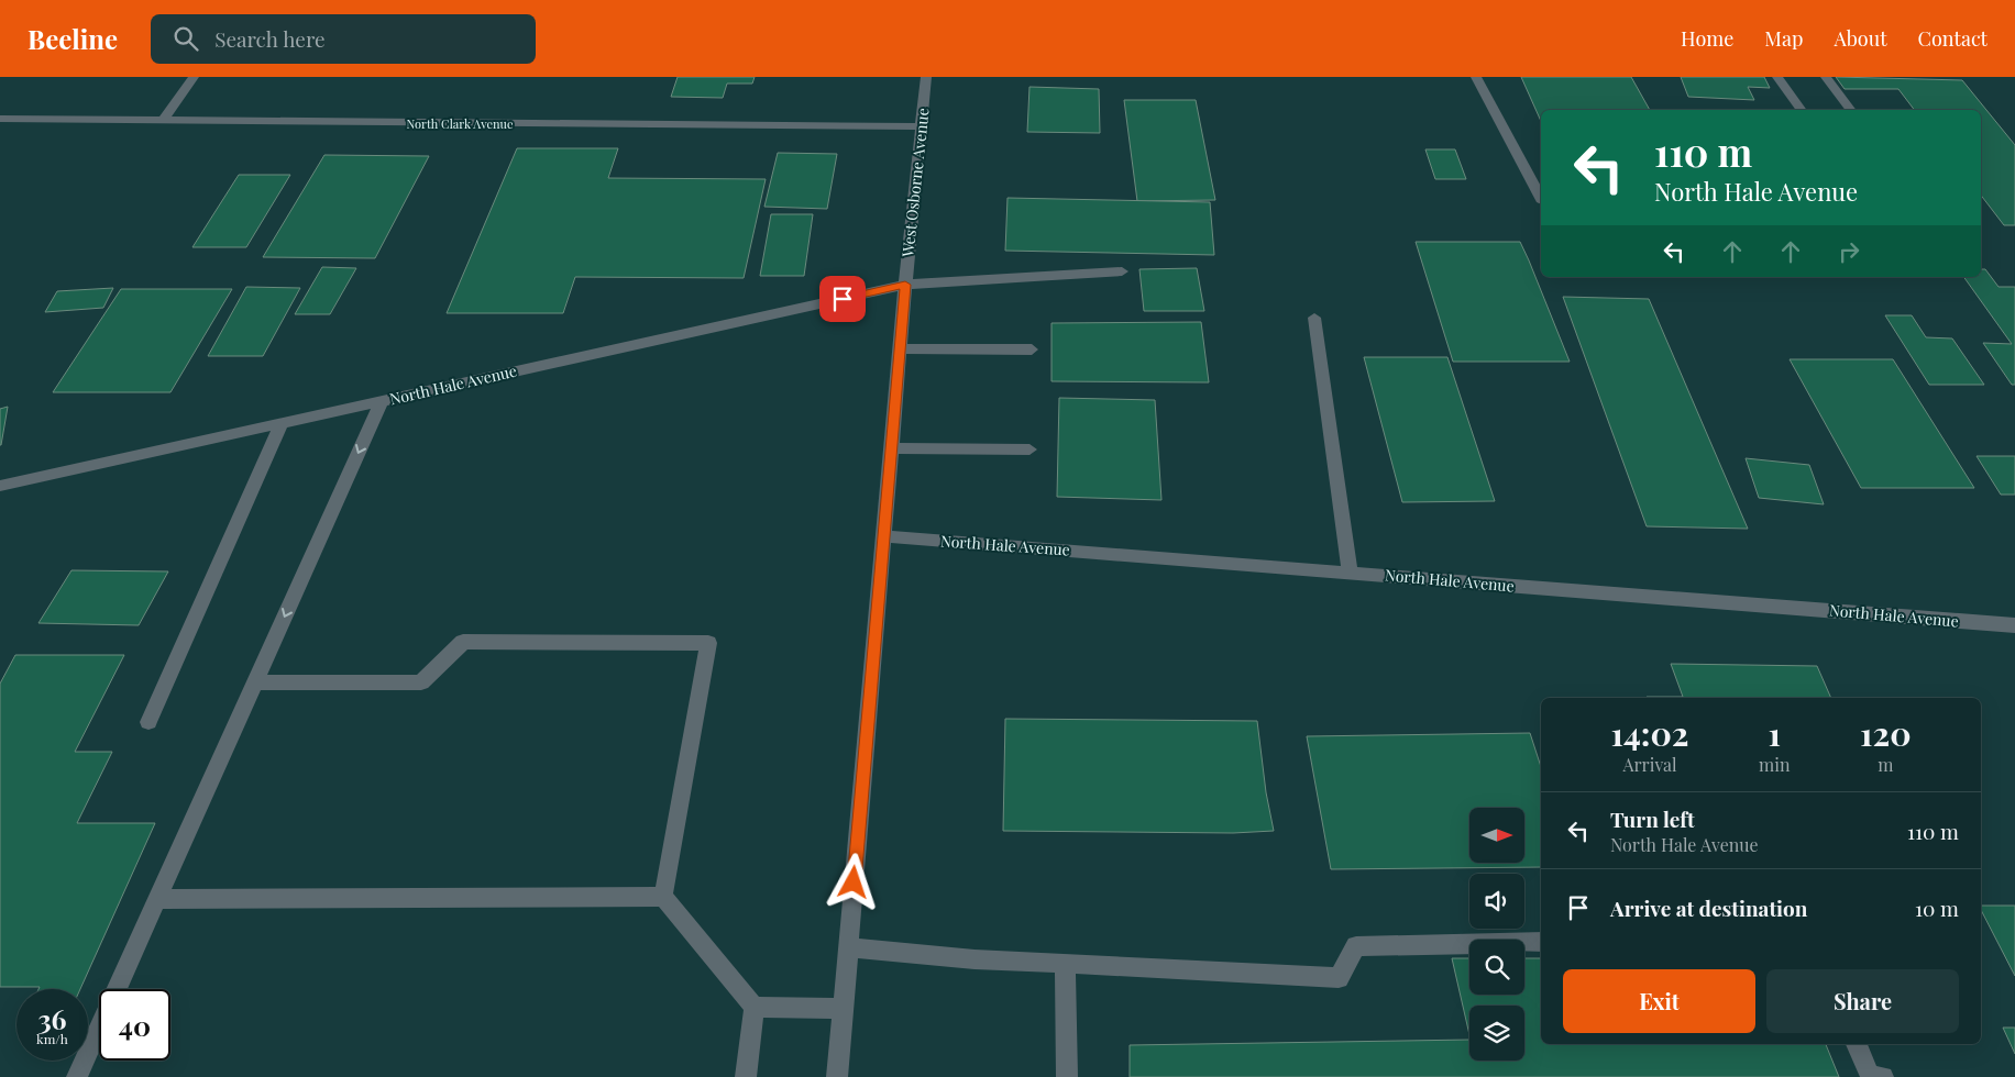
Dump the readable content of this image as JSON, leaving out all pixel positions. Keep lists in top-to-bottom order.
{
  "streets": {
    "street": ["North Clark Avenue", "West Osborne Avenue", "North Hale Avenue"]
  },
  "crossings": [
    ["North Clark Avenue", "West Osborne Avenue"],
    ["West Osborne Avenue", "North Hale Avenue"]
  ],
  "north": "right",
  "page": {
    "header": "Beeline",
    "search": "Search here",
    "nav": [
      "Home",
      "Map",
      "About",
      "Contact"
    ],
    "turn": ["110 m", "North Hale Avenue"],
    "eta": [
      "14:02",
      "Arrival",
      "1",
      "min",
      "120",
      "m"
    ],
    "list": [
      {
        "name": "Turn left",
        "note": "North Hale Avenue",
        "value": "110 m"
      },
      {
        "name": "Arrive at destination",
        "value": "10 m"
      }
    ],
    "buttons": ["Exit", "Share"],
    "speed": "36 km/h",
    "limit": "40"
  }
}
